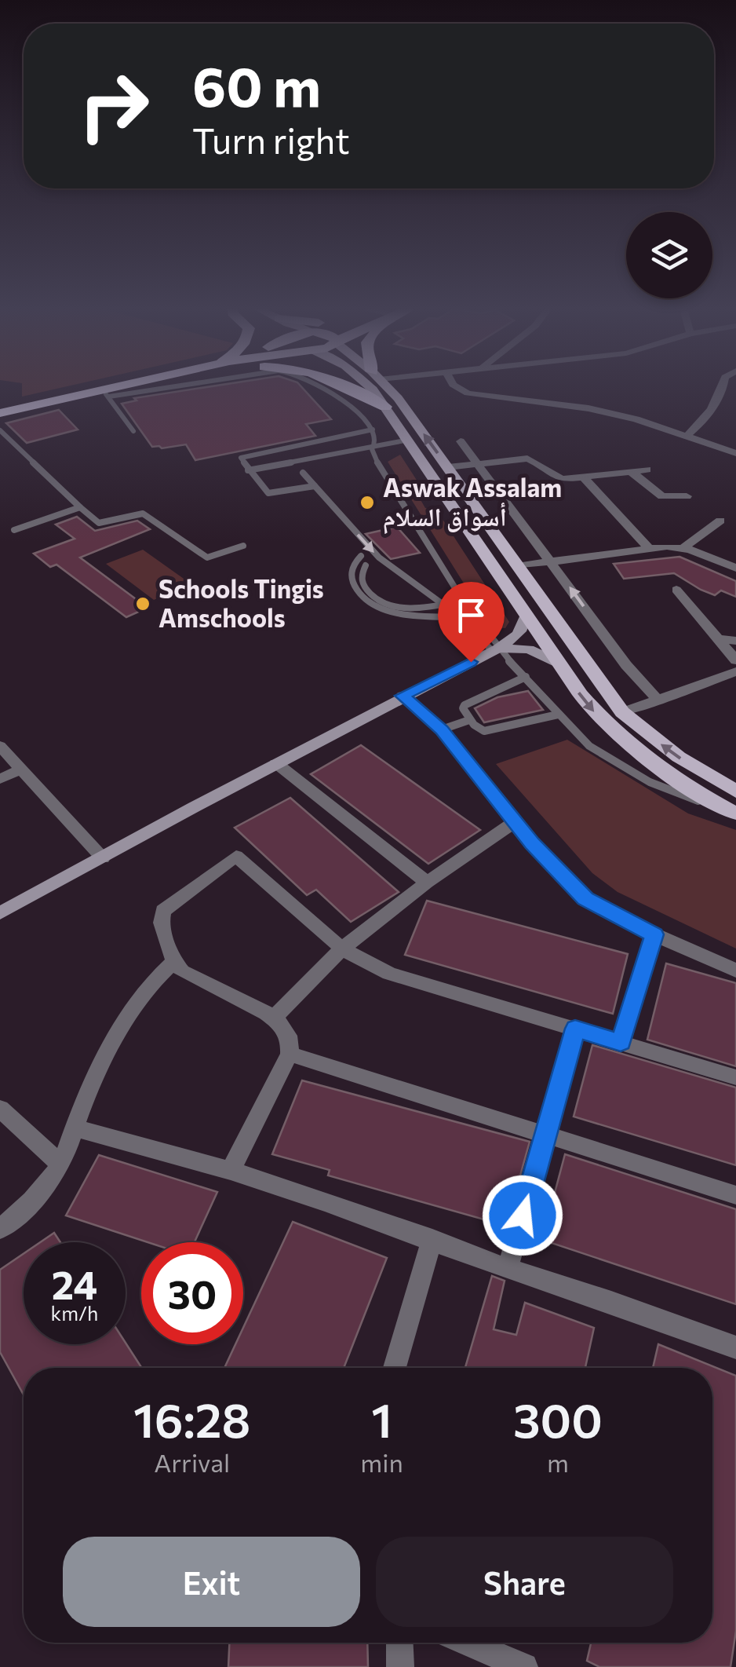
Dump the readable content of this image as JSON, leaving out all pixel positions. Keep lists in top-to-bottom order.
{
  "places": ["Aswak Assalam أسواق السلام", "Schools Tingis Amschools"],
  "page": {
    "turn": ["60 m", "Turn right"],
    "speed": "24 km/h",
    "limit": "30",
    "eta": [
      "16:28",
      "Arrival",
      "1",
      "min",
      "300",
      "m"
    ],
    "buttons": ["Exit", "Share"]
  }
}
